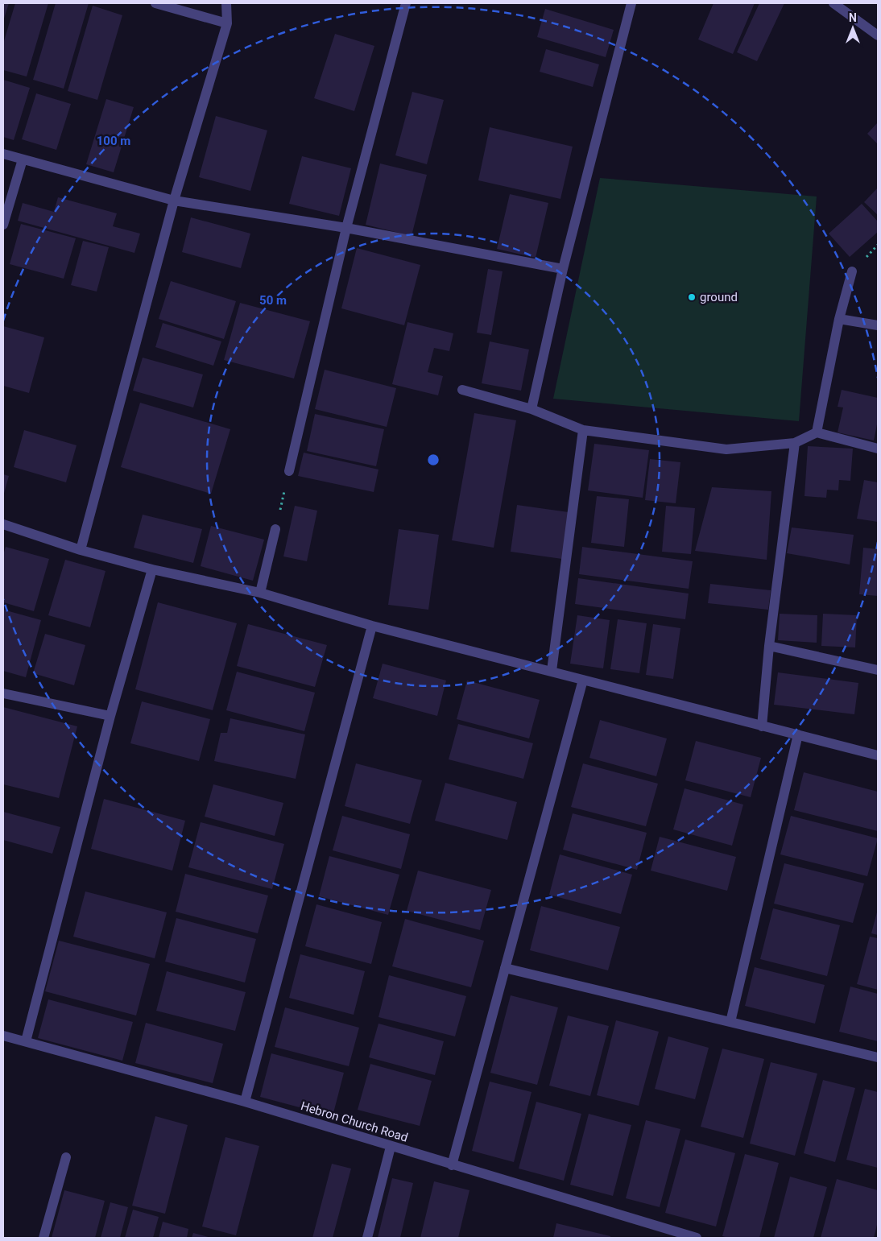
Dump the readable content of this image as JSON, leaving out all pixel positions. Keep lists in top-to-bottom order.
{
  "streets": {
    "street": ["Hebron Church Road"]
  },
  "places": ["ground"],
  "north": "top",
  "rings": ["100 m", "50 m"]
}
